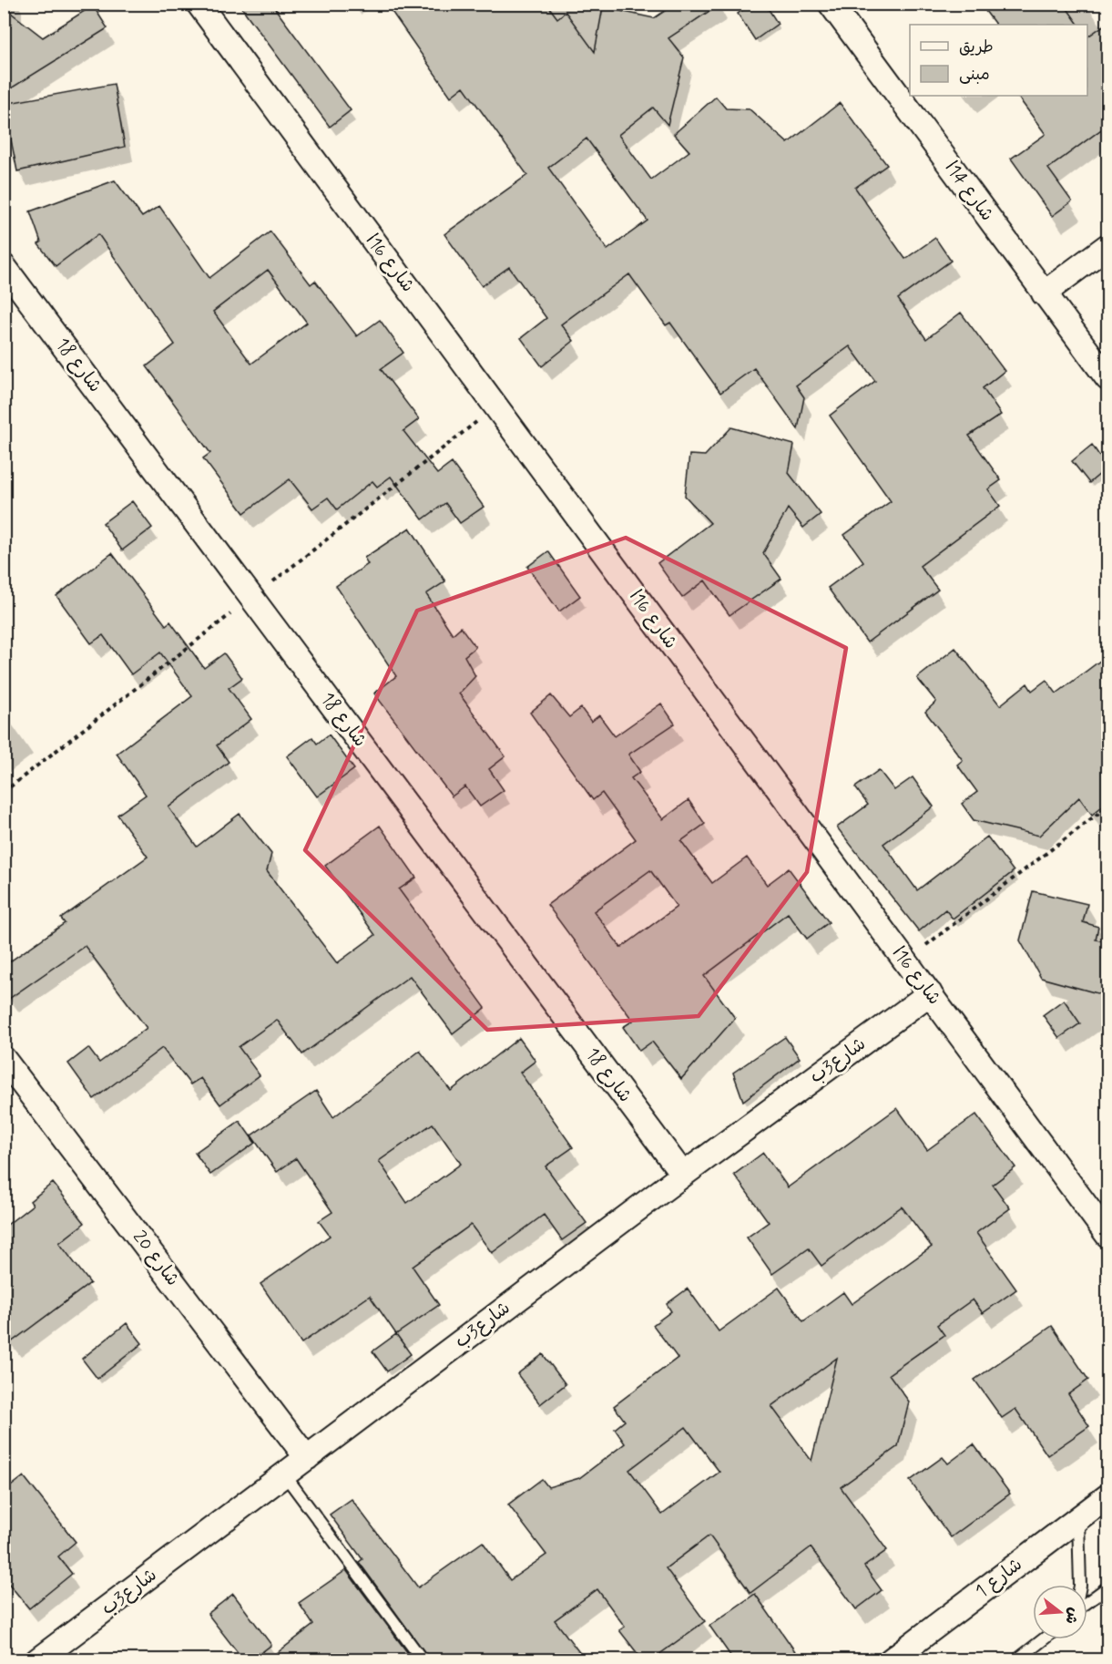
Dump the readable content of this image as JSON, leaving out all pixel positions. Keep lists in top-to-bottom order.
{
  "streets": {
    "street": [
      "شارع 14ا",
      "شارع 16ا",
      "شارع 18",
      "شارع3ب",
      "شارع 20",
      "شارع 1"
    ]
  },
  "crossings": [
    ["شارع 16ا", "شارع3ب"],
    ["شارع 18", "شارع3ب"],
    ["شارع3ب", "شارع 20"]
  ],
  "legend": ["طريق", "مبنى"],
  "north": "right"
}
